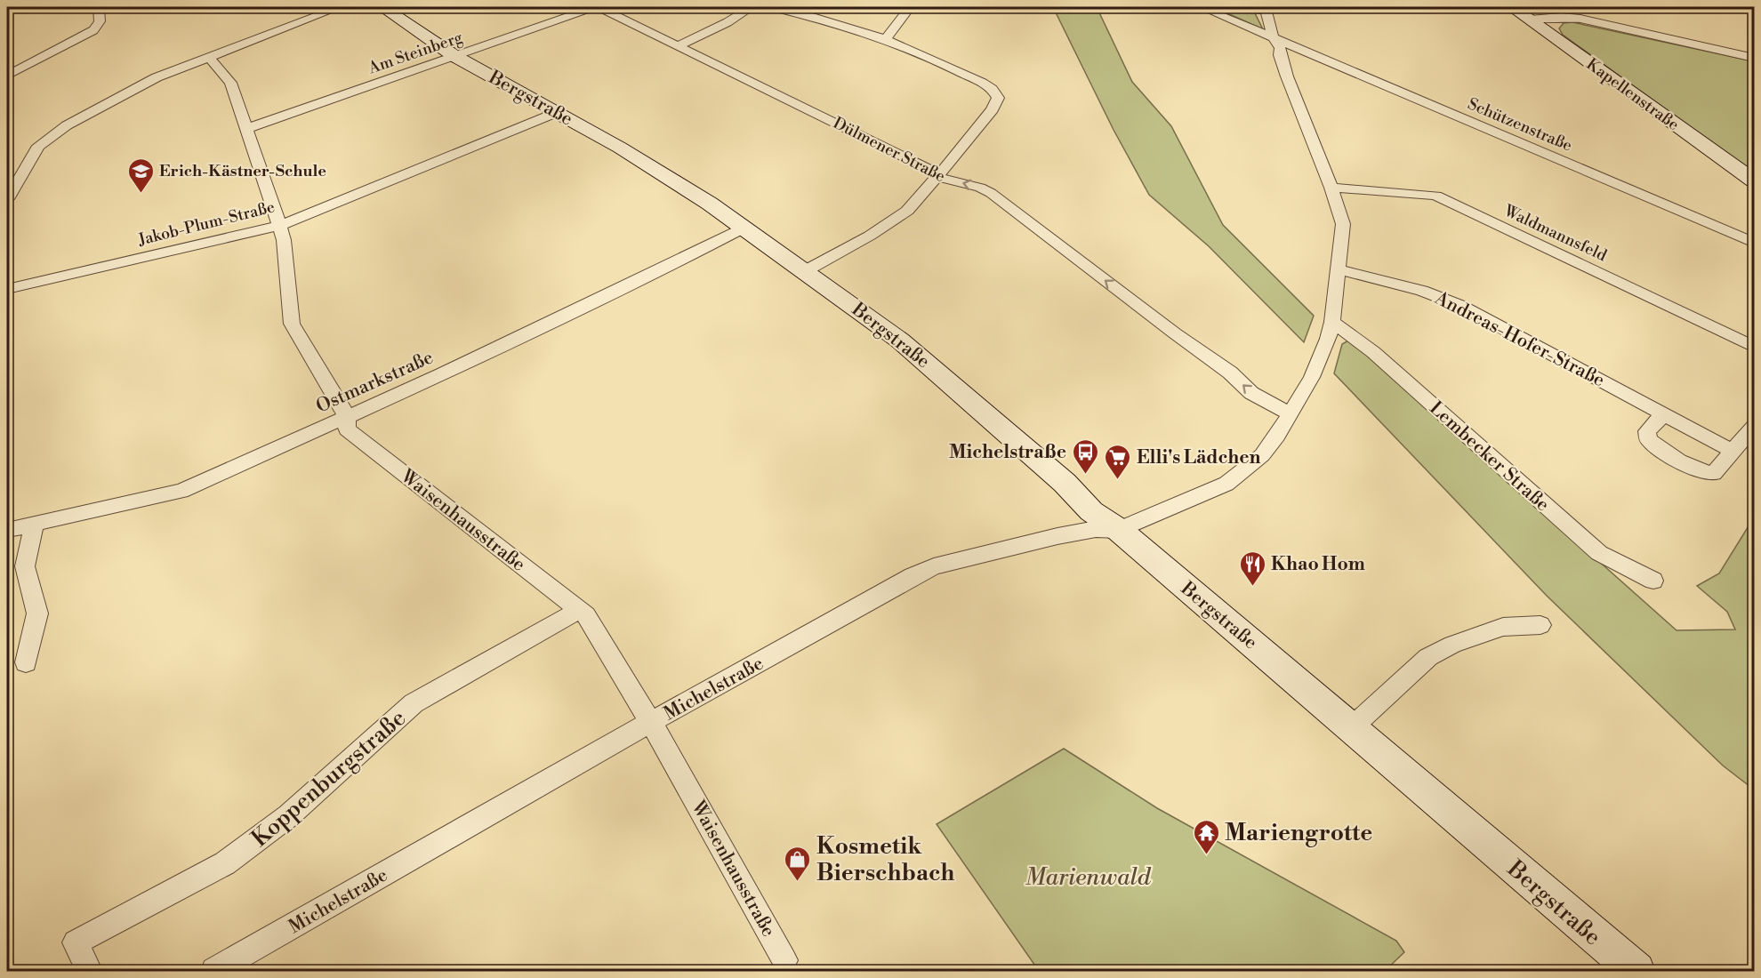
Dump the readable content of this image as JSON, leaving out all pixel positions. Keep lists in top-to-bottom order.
{
  "streets": {
    "street": [
      "Am Steinberg",
      "Kapellenstraße",
      "Bergstraße",
      "Schützenstraße",
      "Dülmener Straße",
      "Jakob-Plum-Straße",
      "Waldmannsfeld",
      "Andreas-Hofer-Straße",
      "Ostmarkstraße",
      "Lembecker Straße",
      "Waisenhausstraße",
      "Michelstraße",
      "Koppenburgstraße"
    ]
  },
  "crossings": [
    ["Am Steinberg", "Bergstraße"],
    ["Am Steinberg", "Waisenhausstraße"],
    ["Bergstraße", "Jakob-Plum-Straße"],
    ["Bergstraße", "Ostmarkstraße"],
    ["Bergstraße", "Michelstraße"],
    ["Schützenstraße", "Michelstraße"],
    ["Dülmener Straße", "Michelstraße"],
    ["Jakob-Plum-Straße", "Waisenhausstraße"],
    ["Waldmannsfeld", "Michelstraße"],
    ["Andreas-Hofer-Straße", "Michelstraße"],
    ["Ostmarkstraße", "Waisenhausstraße"],
    ["Lembecker Straße", "Michelstraße"],
    ["Waisenhausstraße", "Michelstraße"],
    ["Waisenhausstraße", "Koppenburgstraße"]
  ],
  "one_way": ["Dülmener Straße"],
  "parks": ["Marienwald"],
  "places": {
    "school or university": ["Erich-Kästner-Schule"],
    "bus stop": ["Michelstraße"],
    "supermarket": ["Elli's Lädchen"],
    "restaurant": ["Khao Hom"],
    "temple": ["Mariengrotte"],
    "shop": ["Kosmetik Bierschbach"]
  }
}
